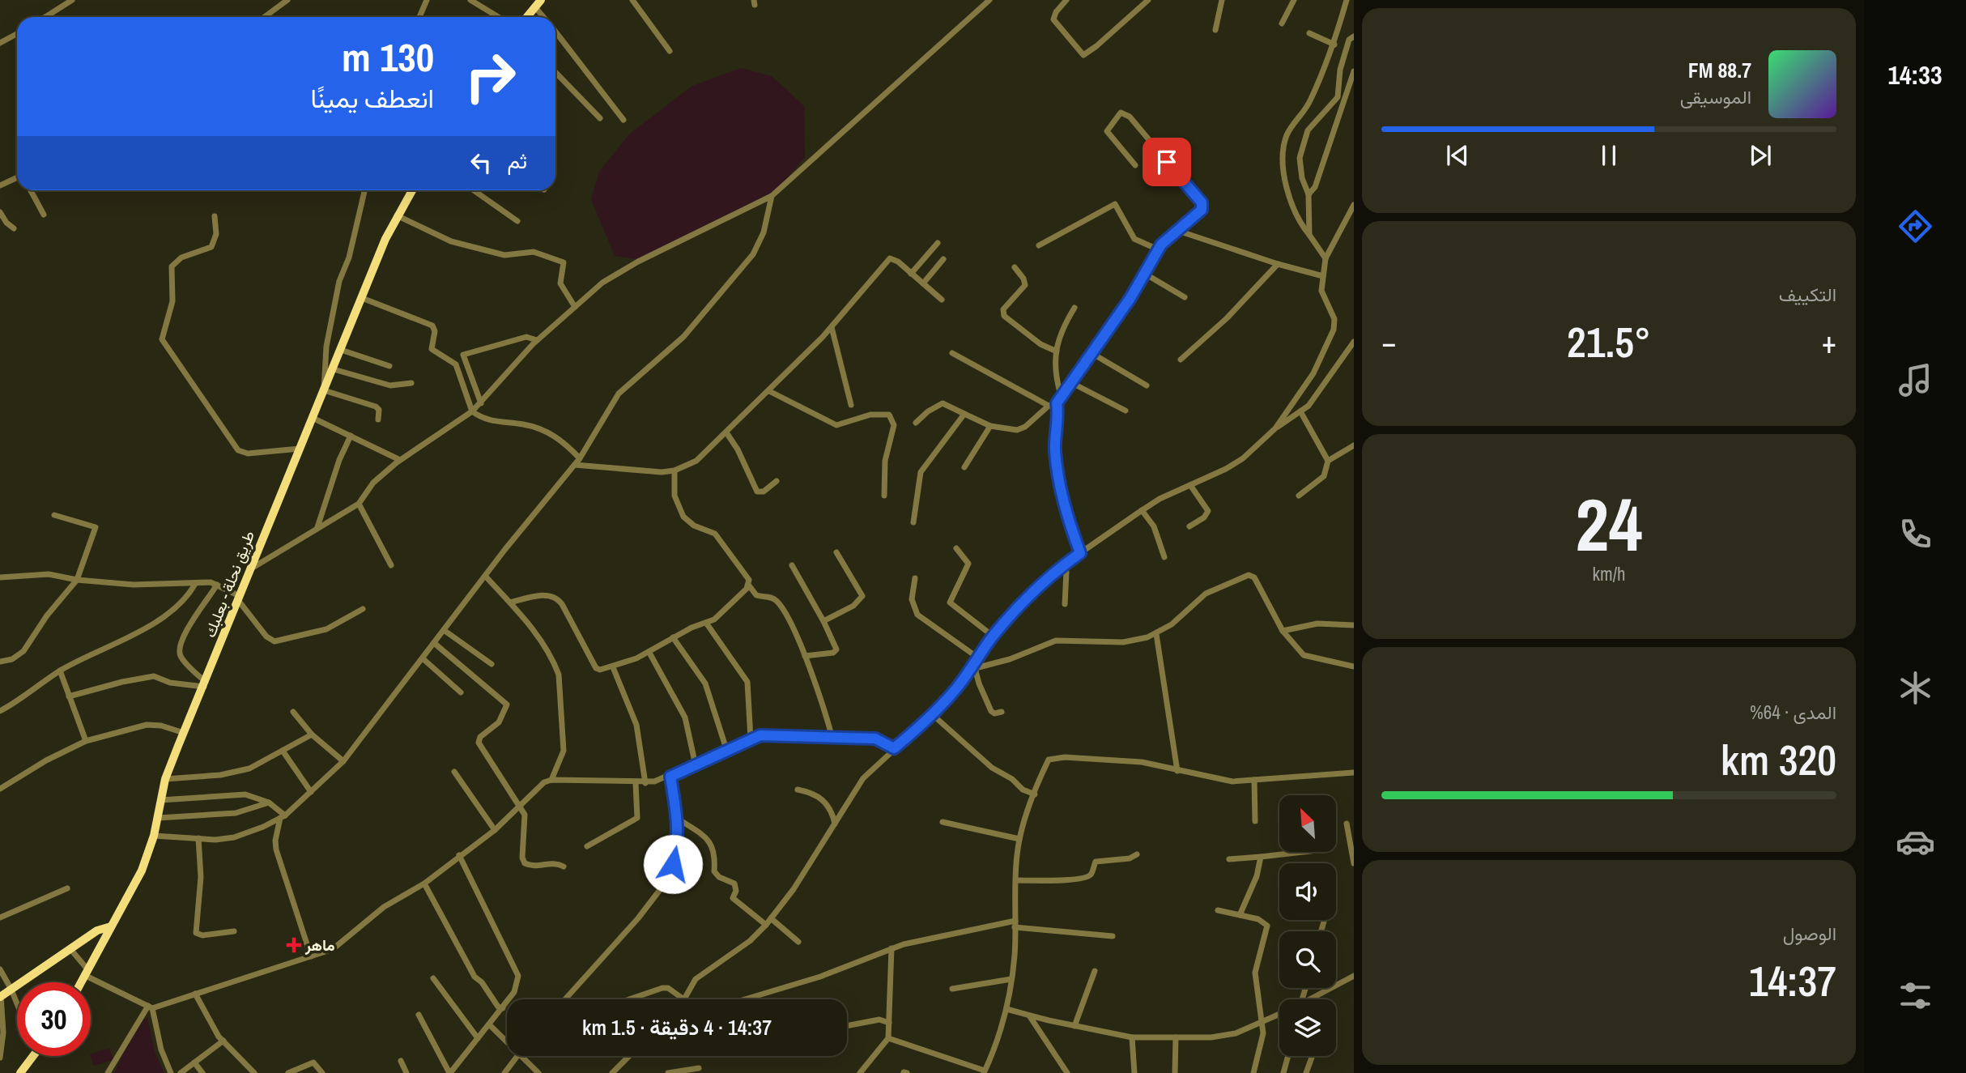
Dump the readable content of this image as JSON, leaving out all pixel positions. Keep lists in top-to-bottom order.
{
  "streets": {
    "street": ["طريق نحلة - بعلبك"]
  },
  "places": {
    "health": ["ماهر"]
  },
  "north": "top left",
  "page": {
    "tabs": "14:33",
    "turn": ["130 m", "انعطف يمينًا"],
    "song": ["88.7 FM", "الموسيقى"],
    "then": "ثم",
    "tile": [
      "التكييف",
      ["24", "km/h"],
      ["المدى · 64%", "320 km"],
      ["الوصول", "14:37"]
    ],
    "heat": ["−", "21.5°", "+"],
    "limit": "30",
    "trip": "14:37 · 4 دقيقة · 1.5 km"
  }
}
